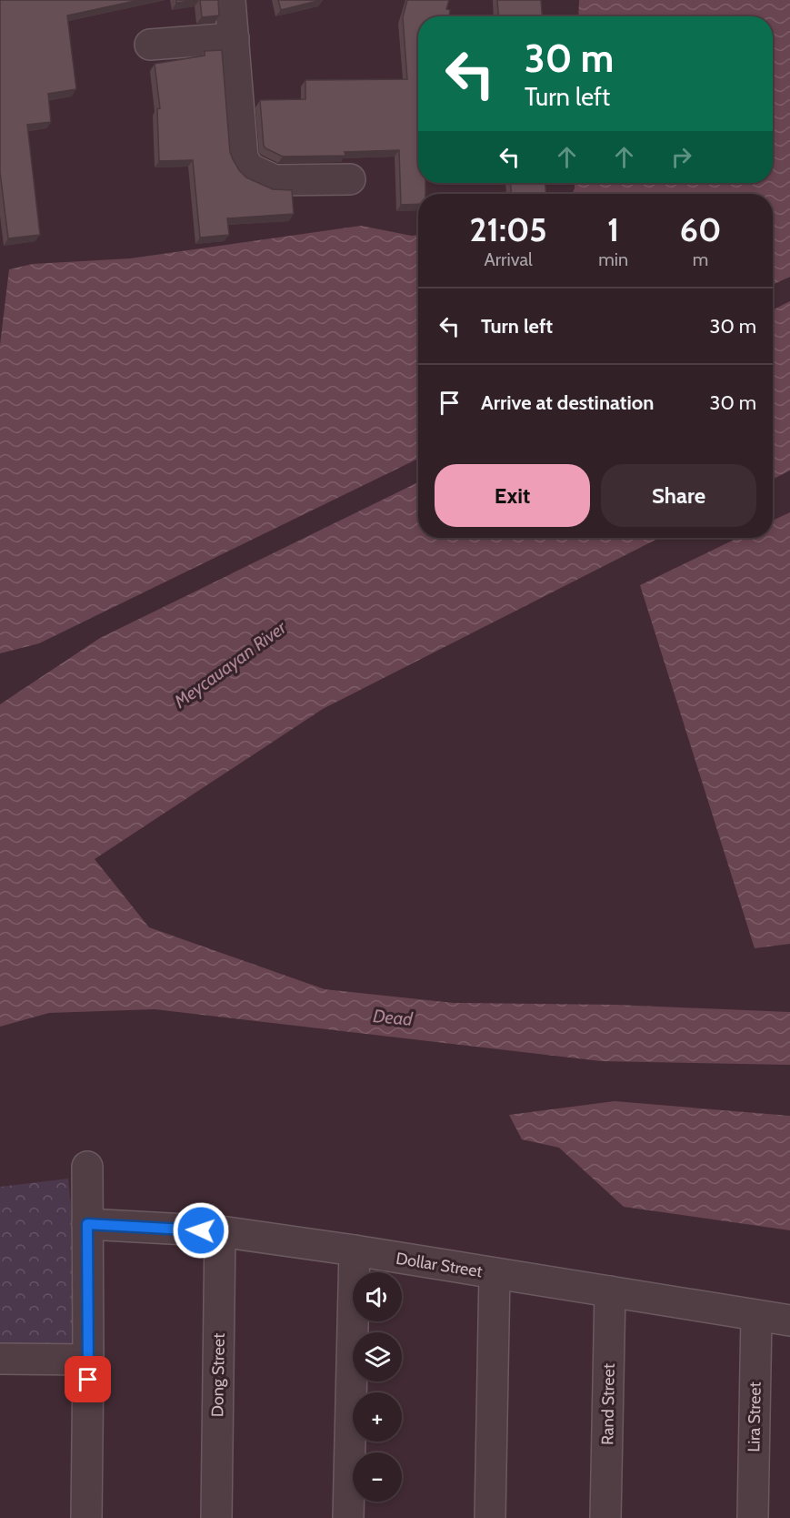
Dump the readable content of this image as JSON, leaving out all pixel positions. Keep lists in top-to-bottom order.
{
  "streets": {
    "street": [
      "Dollar Street",
      "Dong Street",
      "Rand Street",
      "Lira Street"
    ]
  },
  "crossings": [
    ["Dollar Street", "Dong Street"],
    ["Dollar Street", "Rand Street"],
    ["Dollar Street", "Lira Street"]
  ],
  "water": ["Meycauayan River", "Dead"],
  "page": {
    "turn": ["30 m", "Turn left"],
    "eta": [
      "21:05",
      "Arrival",
      "1",
      "min",
      "60",
      "m"
    ],
    "list": [
      {
        "name": "Turn left",
        "value": "30 m"
      },
      {
        "name": "Arrive at destination",
        "value": "30 m"
      }
    ],
    "buttons": ["Exit", "Share"],
    "map_buttons": ["+", "−"]
  }
}
